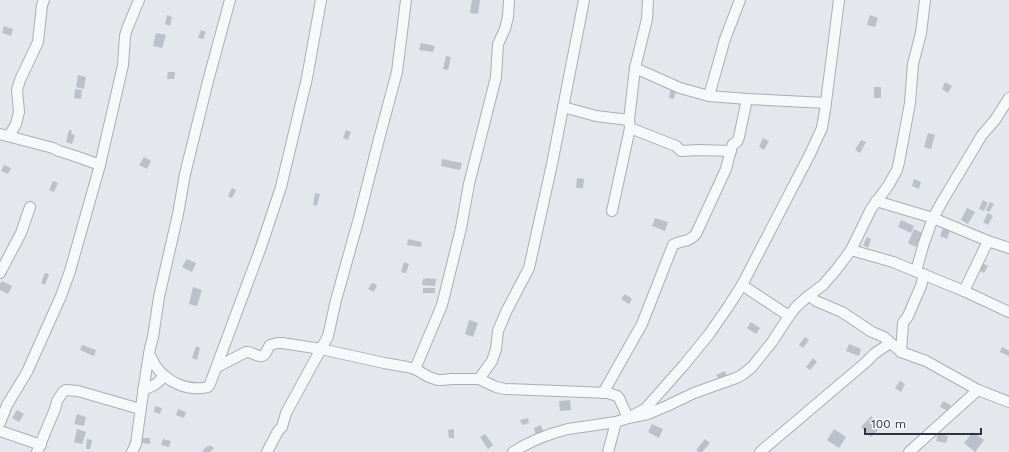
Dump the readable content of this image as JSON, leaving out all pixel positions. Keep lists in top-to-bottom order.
{
  "scale_bar": "100 m"
}
